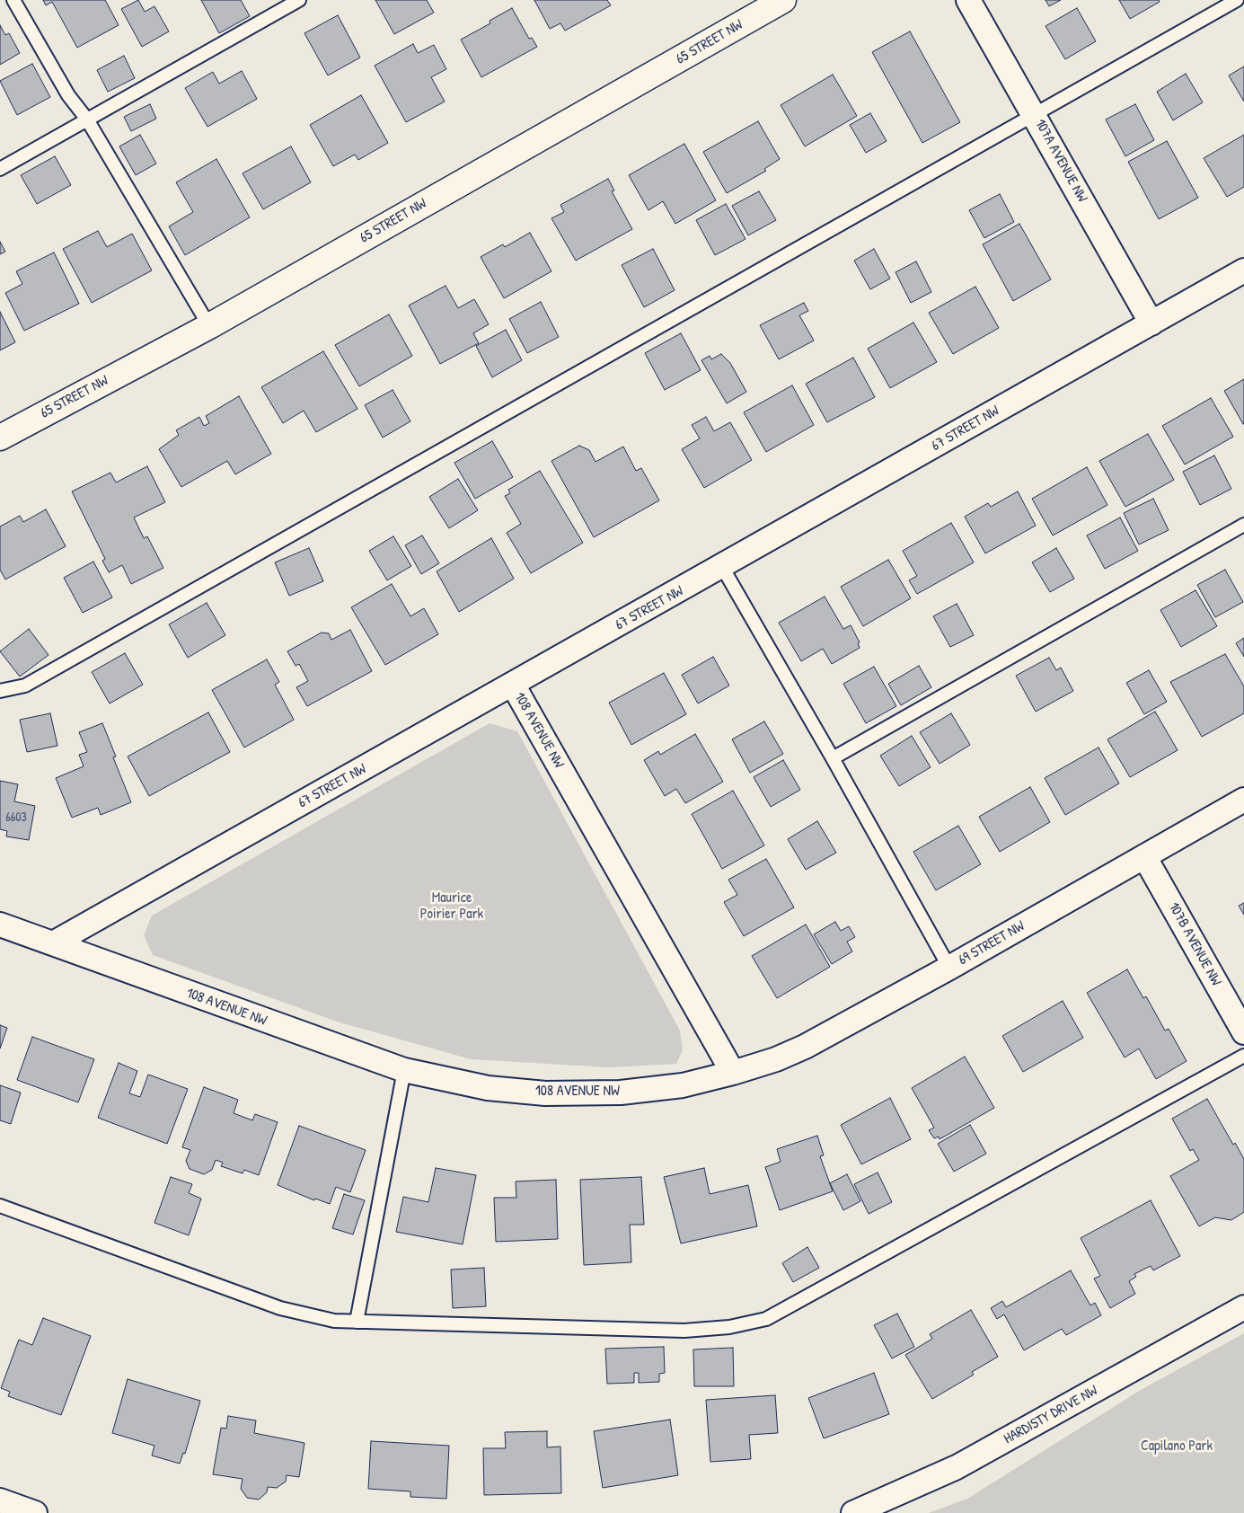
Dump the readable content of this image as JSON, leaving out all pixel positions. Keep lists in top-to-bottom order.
{
  "streets": {
    "street": [
      "65 STREET NW",
      "107A AVENUE NW",
      "67 STREET NW",
      "108 AVENUE NW",
      "69 STREET NW",
      "107B AVENUE NW",
      "HARDISTY DRIVE NW"
    ]
  },
  "crossings": [
    ["107A AVENUE NW", "67 STREET NW"],
    ["67 STREET NW", "108 AVENUE NW"],
    ["108 AVENUE NW", "69 STREET NW"],
    ["69 STREET NW", "107B AVENUE NW"]
  ],
  "parks": ["Maurice Poirier Park", "Capilano Park"],
  "house_numbers": ["6603"]
}
